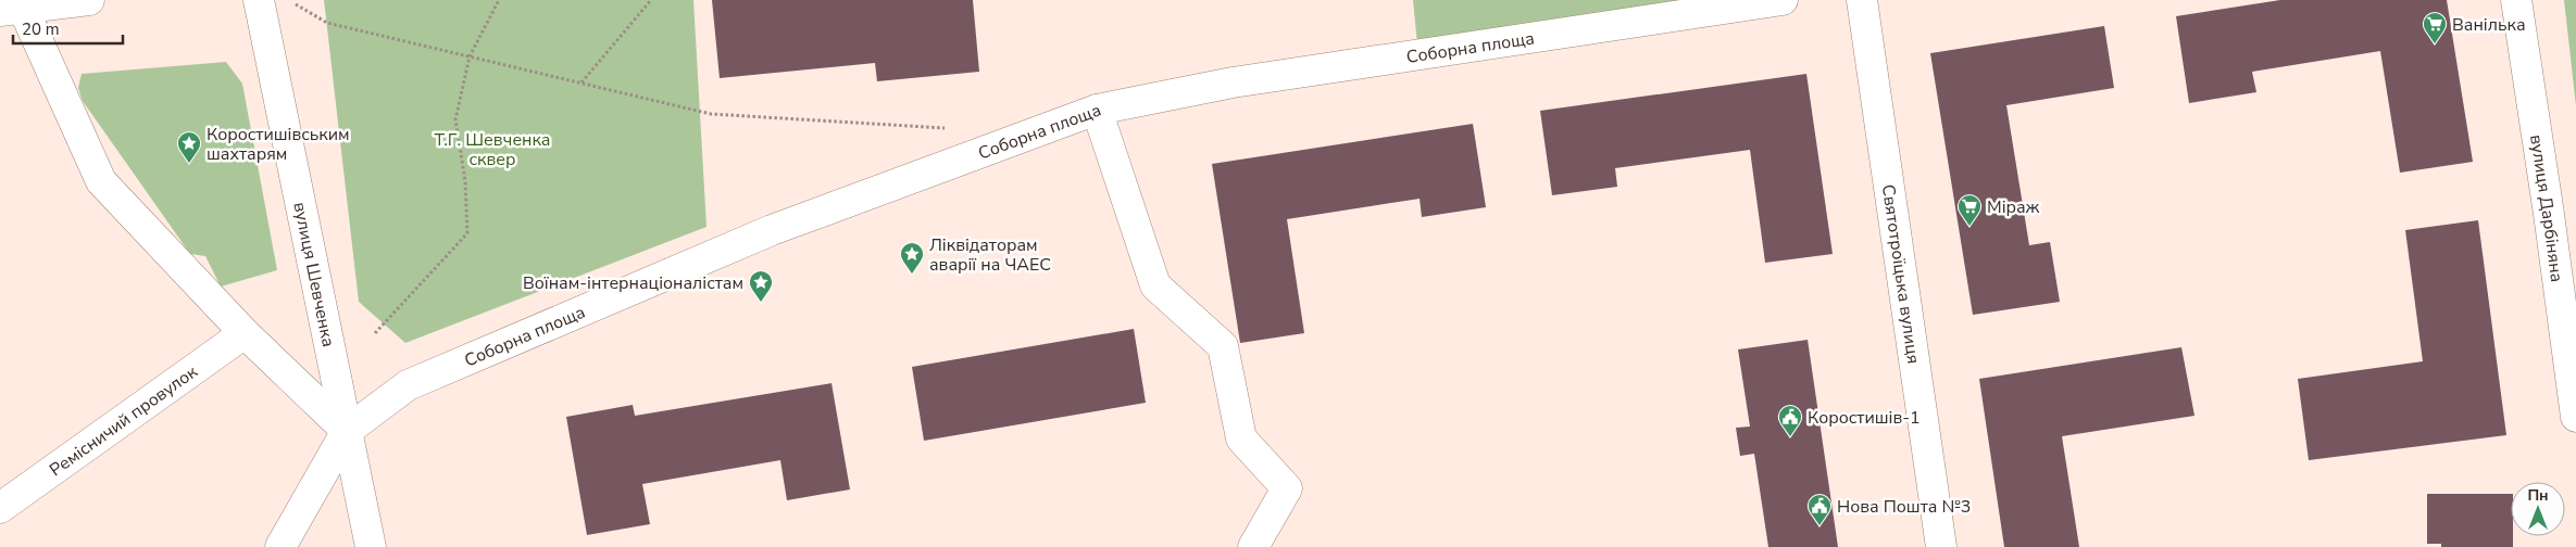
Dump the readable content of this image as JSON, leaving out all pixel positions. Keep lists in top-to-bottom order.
{
  "streets": {
    "street": [
      "Соборна площа",
      "вулиця Дарбіняна",
      "вулиця Шевченка",
      "Святотроїцька вулиця",
      "Ремісничий провулок"
    ]
  },
  "crossings": [
    ["Соборна площа", "вулиця Шевченка"]
  ],
  "parks": ["Т.Г. Шевченка сквер"],
  "places": {
    "supermarket": ["Ванілька", "Міраж"],
    "place": ["Коростишівським шахтарям", "Ліквідаторам аварії на ЧАЕС", "Воїнам-інтернаціоналістам"],
    "public building": ["Коростишів-1", "Нова Пошта №3"]
  },
  "scale_bar": "20 m",
  "north": "top"
}
